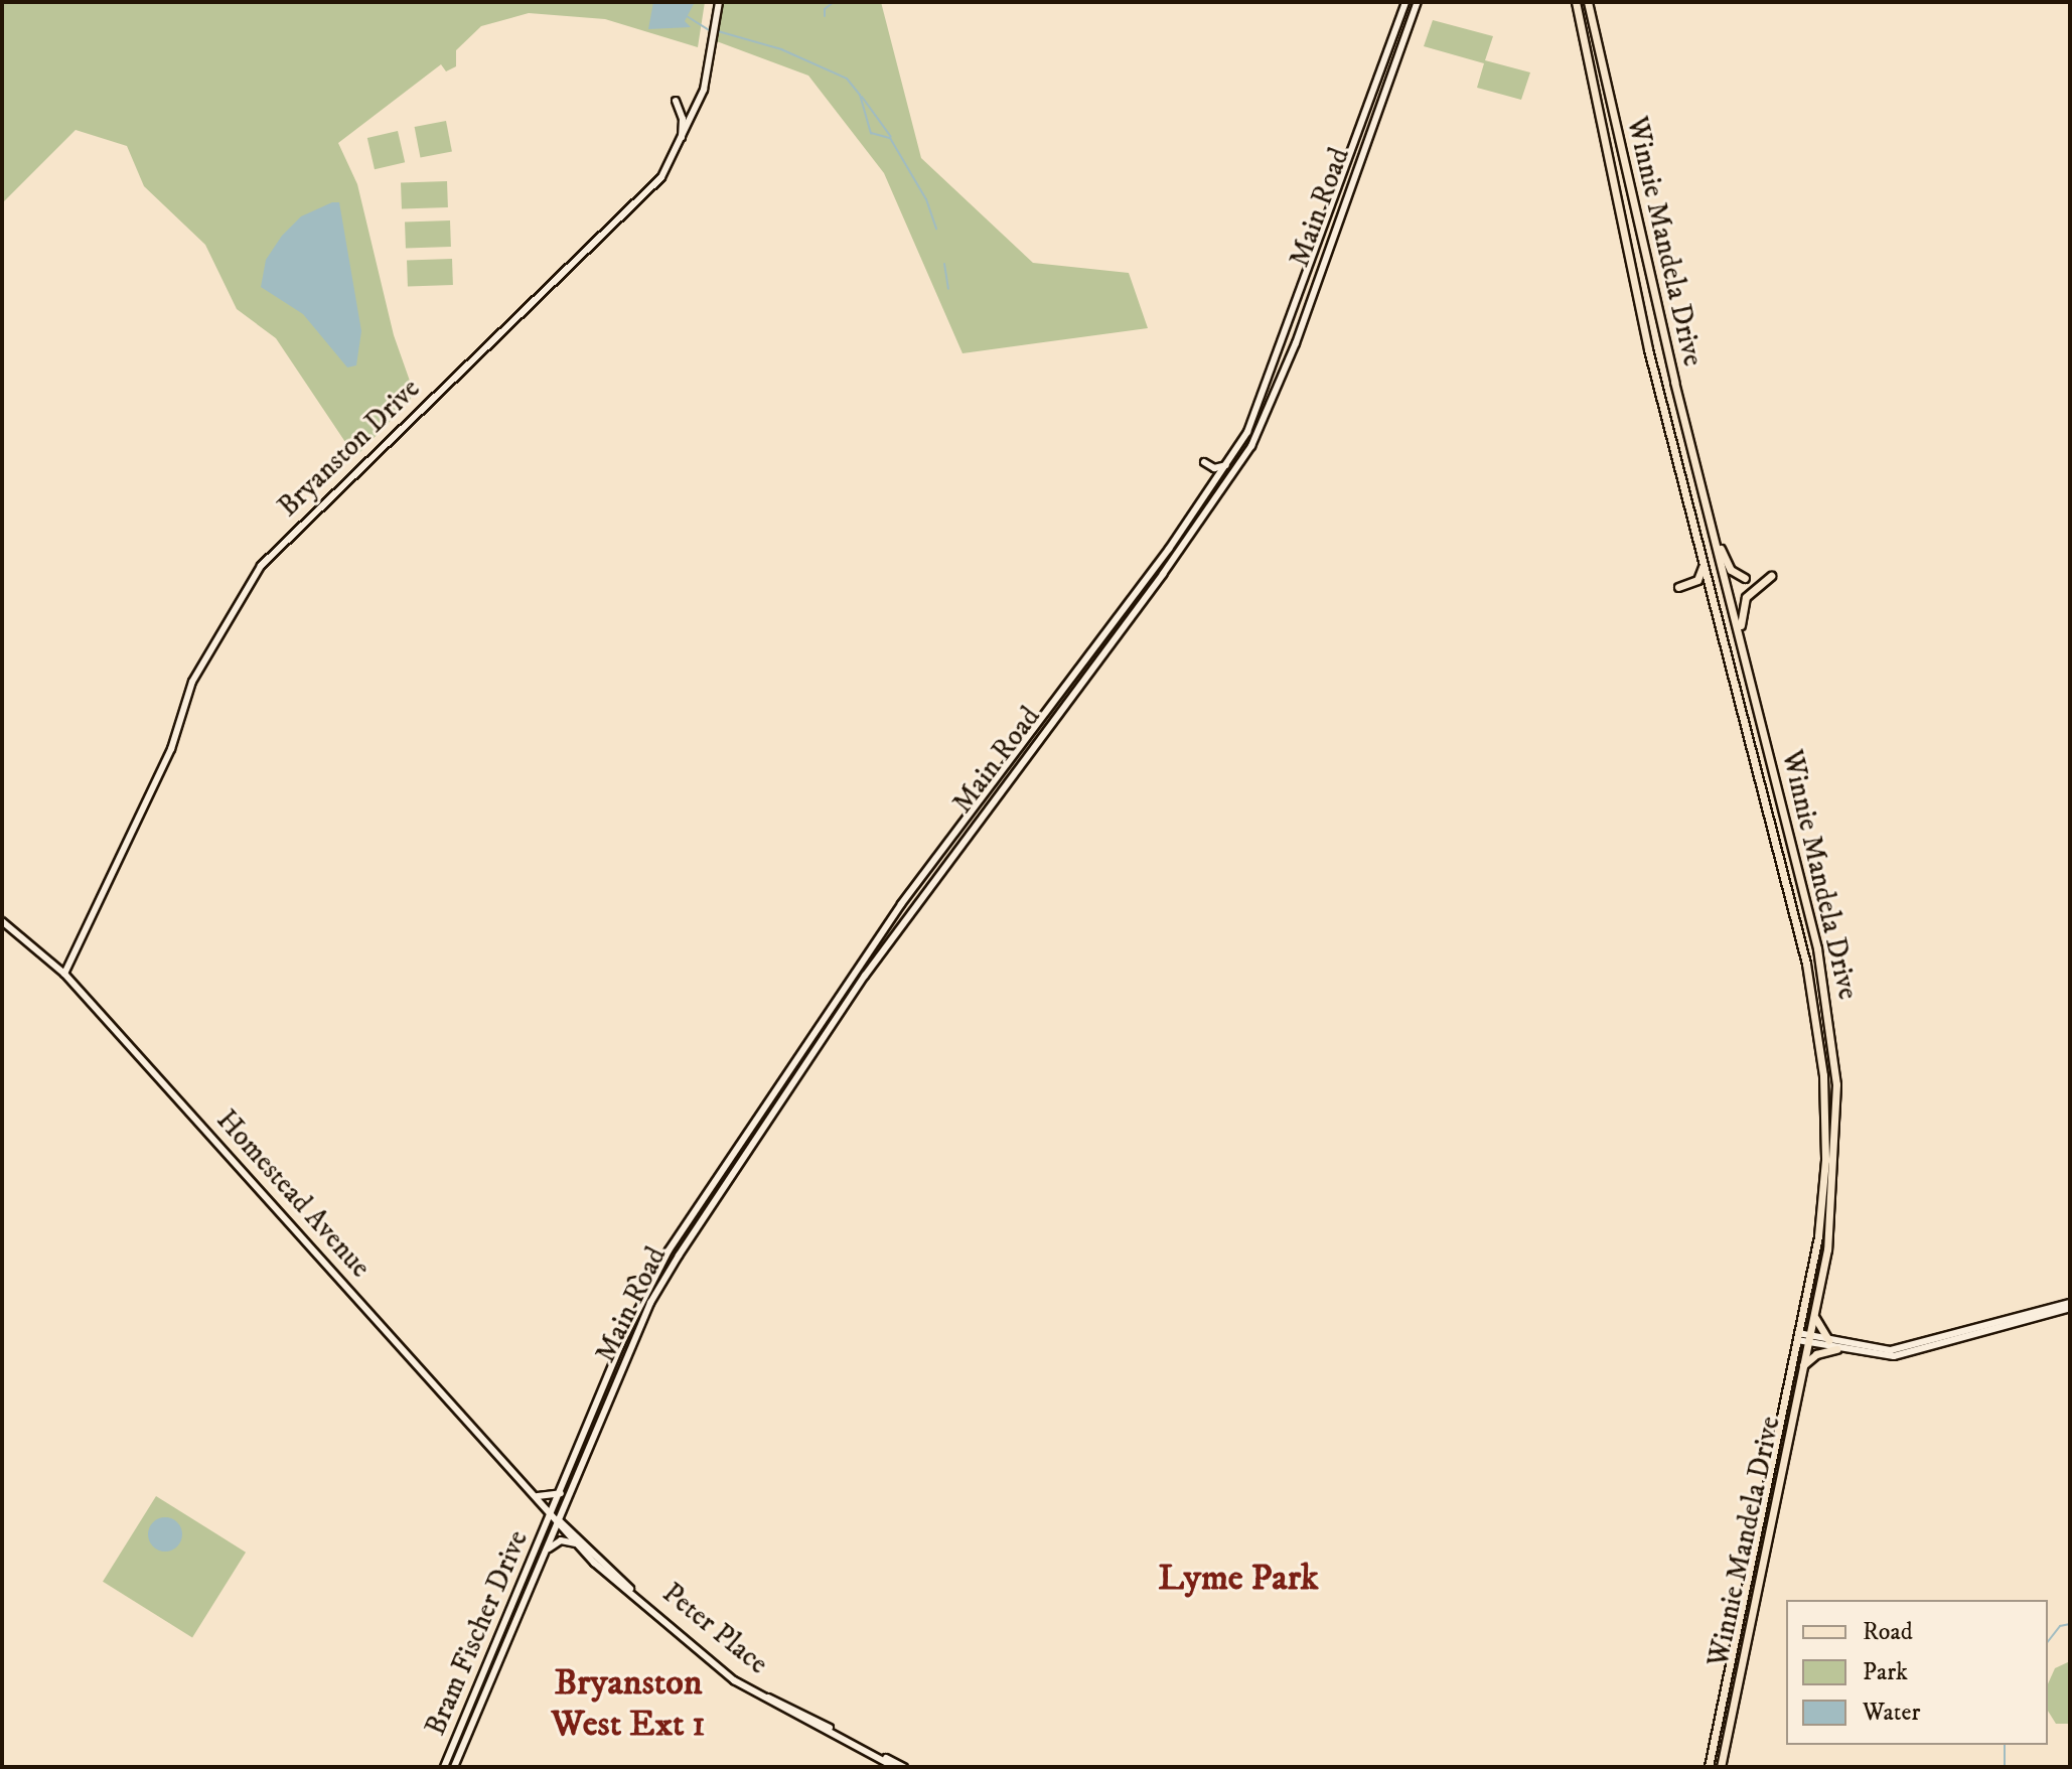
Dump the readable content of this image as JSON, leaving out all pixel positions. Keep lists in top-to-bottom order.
{
  "streets": {
    "main road": [
      "Main Road",
      "Winnie Mandela Drive",
      "Bryanston Drive",
      "Homestead Avenue",
      "Peter Place",
      "Bram Fischer Drive"
    ]
  },
  "crossings": [
    ["Main Road", "Homestead Avenue"],
    ["Main Road", "Peter Place"],
    ["Main Road", "Bram Fischer Drive"],
    ["Bryanston Drive", "Homestead Avenue"],
    ["Homestead Avenue", "Peter Place"],
    ["Homestead Avenue", "Bram Fischer Drive"],
    ["Peter Place", "Bram Fischer Drive"]
  ],
  "districts": ["Lyme Park", "Bryanston West Ext 1"],
  "legend": ["Road", "Park", "Water"]
}
